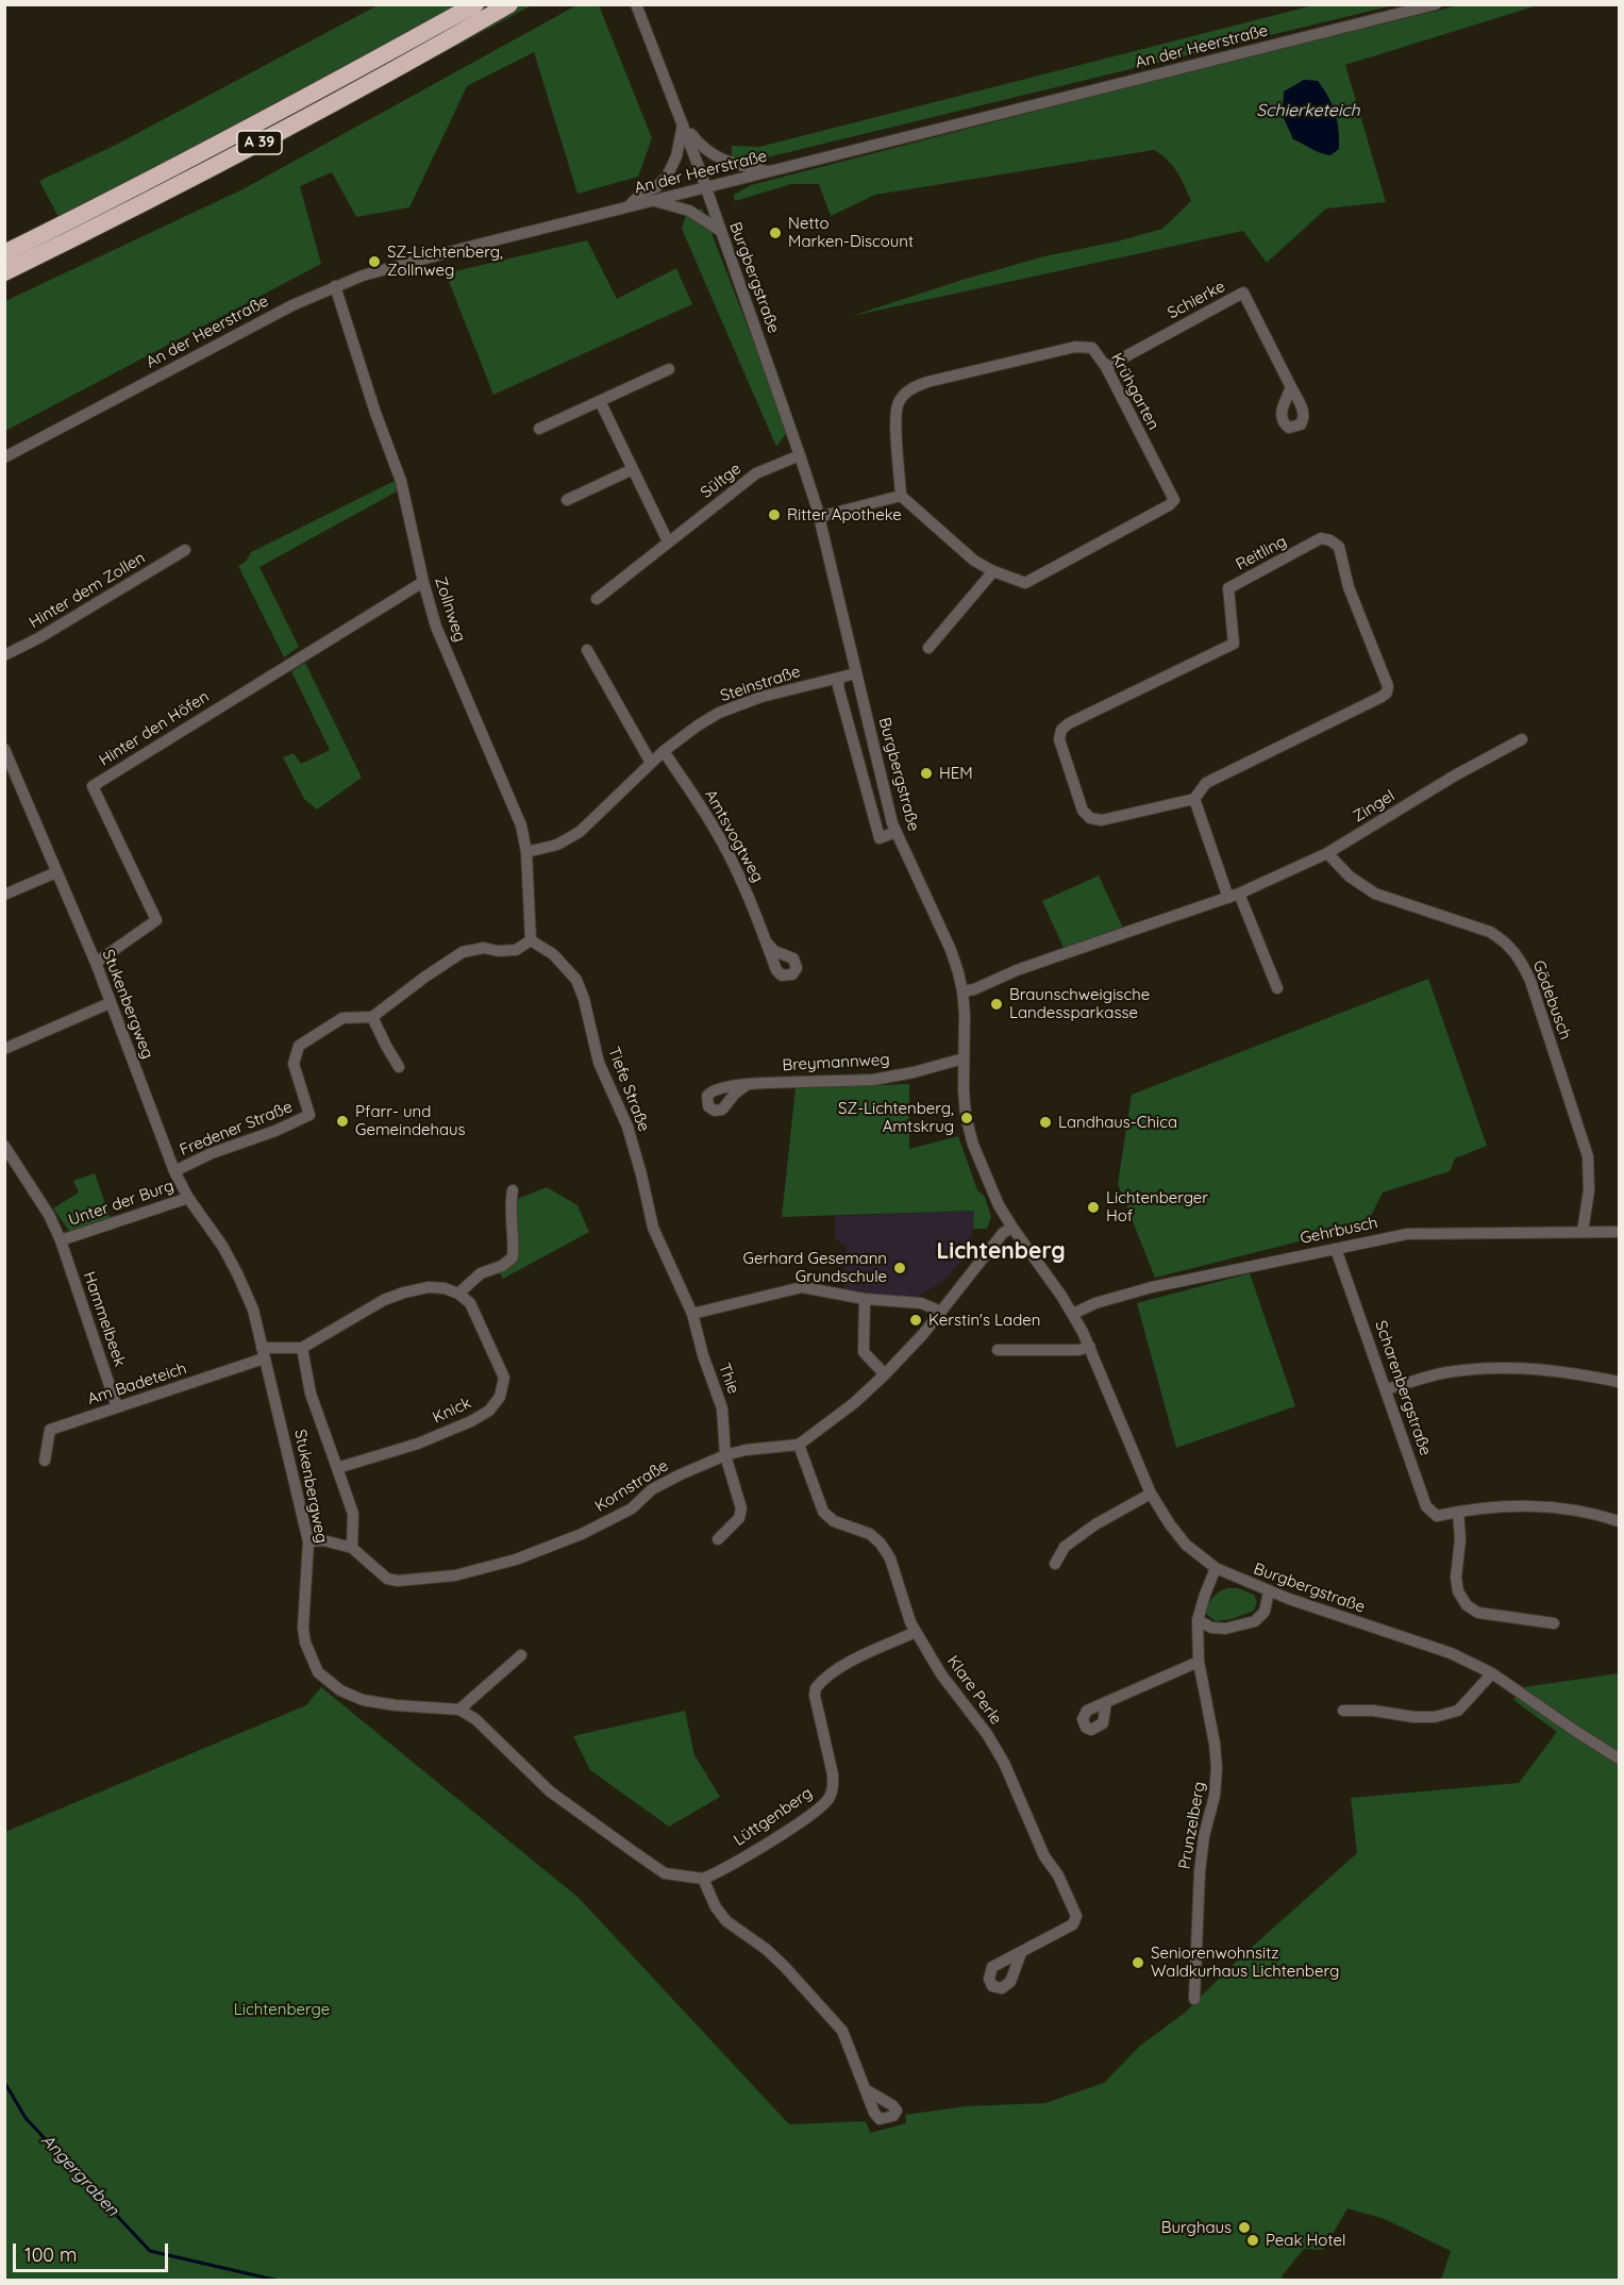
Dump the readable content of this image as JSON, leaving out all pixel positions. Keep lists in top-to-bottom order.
{
  "streets": {
    "highway": ["A 39"],
    "street": [
      "An der Heerstraße",
      "Burgbergstraße",
      "Schierke",
      "Krühgarten",
      "Sültge",
      "Reitling",
      "Hinter dem Zollen",
      "Zollnweg",
      "Steinstraße",
      "Hinter den Höfen",
      "Zingel",
      "Amtsvogtweg",
      "Gödebusch",
      "Stukenbergweg",
      "Breymannweg",
      "Tiefe Straße",
      "Fredener Straße",
      "Unter der Burg",
      "Gehrbusch",
      "Hammelbeek",
      "Thie",
      "Am Badeteich",
      "Scharenbergstraße",
      "Knick",
      "Kornstraße",
      "Klare Perle",
      "Lüttgenberg",
      "Prunzelberg"
    ]
  },
  "crossings": [
    ["An der Heerstraße", "Burgbergstraße"],
    ["An der Heerstraße", "Zollnweg"],
    ["Burgbergstraße", "Sültge"],
    ["Burgbergstraße", "Steinstraße"],
    ["Burgbergstraße", "Zingel"],
    ["Burgbergstraße", "Breymannweg"],
    ["Burgbergstraße", "Gehrbusch"],
    ["Burgbergstraße", "Kornstraße"],
    ["Burgbergstraße", "Prunzelberg"],
    ["Schierke", "Krühgarten"],
    ["Zollnweg", "Steinstraße"],
    ["Zollnweg", "Hinter den Höfen"],
    ["Zollnweg", "Tiefe Straße"],
    ["Steinstraße", "Amtsvogtweg"],
    ["Hinter den Höfen", "Stukenbergweg"],
    ["Zingel", "Gödebusch"],
    ["Gödebusch", "Gehrbusch"],
    ["Stukenbergweg", "Fredener Straße"],
    ["Stukenbergweg", "Unter der Burg"],
    ["Stukenbergweg", "Am Badeteich"],
    ["Stukenbergweg", "Kornstraße"],
    ["Tiefe Straße", "Thie"],
    ["Unter der Burg", "Hammelbeek"],
    ["Gehrbusch", "Scharenbergstraße"],
    ["Hammelbeek", "Am Badeteich"],
    ["Thie", "Kornstraße"],
    ["Kornstraße", "Klare Perle"],
    ["Klare Perle", "Lüttgenberg"]
  ],
  "districts": ["Lichtenberg"],
  "water": ["Schierketeich", "Angergraben"],
  "parks": ["Lichtenberge"],
  "places": [
    "Netto Marken-Discount",
    "SZ-Lichtenberg, Zollnweg",
    "Ritter Apotheke",
    "HEM",
    "Braunschweigische Landessparkasse",
    "SZ-Lichtenberg, Amtskrug",
    "Pfarr- und Gemeindehaus",
    "Landhaus-Chica",
    "Lichtenberger Hof",
    "Gerhard Gesemann Grundschule",
    "Kerstin's Laden",
    "Seniorenwohnsitz Waldkurhaus Lichtenberg",
    "Burghaus",
    "Peak Hotel"
  ],
  "scale_bar": "100 m"
}
